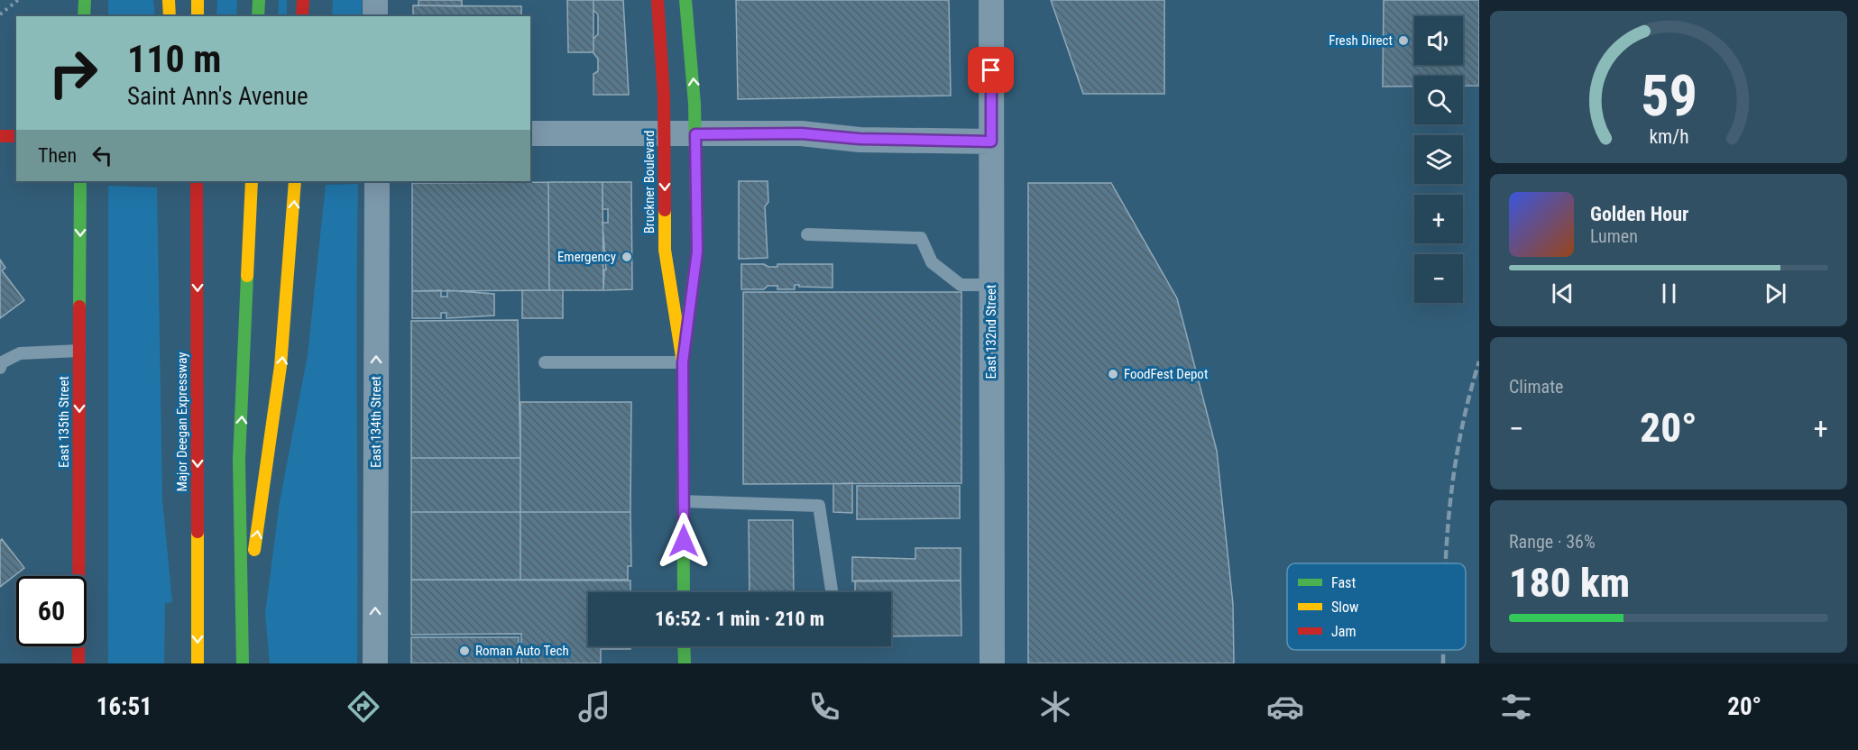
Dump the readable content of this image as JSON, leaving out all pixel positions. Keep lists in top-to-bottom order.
{
  "streets": {
    "main road": ["Bruckner Boulevard", "East 135th Street", "Major Deegan Expressway"],
    "street": ["East 132nd Street", "East 134th Street"]
  },
  "one_way": ["East 135th Street", "East 134th Street"],
  "places": [
    "Fresh Direct",
    "Emergency",
    "FoodFest Depot",
    "Roman Auto Tech"
  ],
  "legend": ["Fast", "Slow", "Jam"],
  "page": {
    "map_buttons": ["+", "−"],
    "turn": ["110 m", "Saint Ann's Avenue"],
    "then": "Then",
    "song": ["Golden Hour", "Lumen"],
    "tile": [
      "Climate",
      ["Range · 36%", "180 km"]
    ],
    "heat": ["−", "20°", "+"],
    "limit": "60",
    "trip": "16:52 · 1 min · 210 m",
    "tabs": ["16:51", "20°"],
    "gauge": ["59", "km/h"]
  }
}
